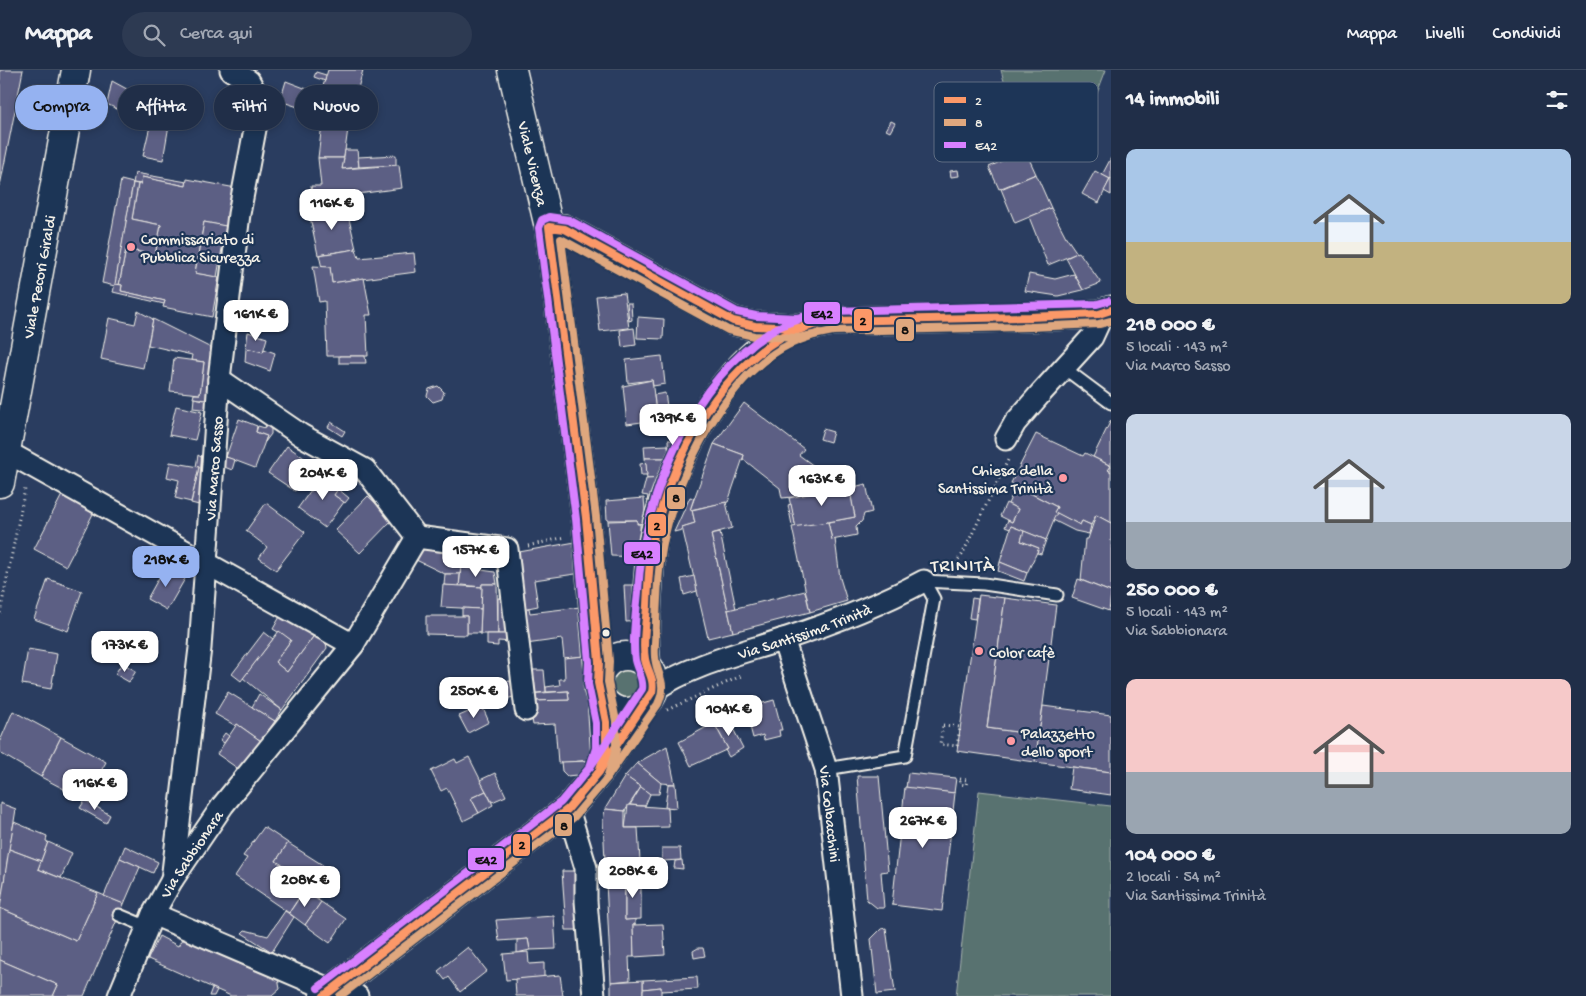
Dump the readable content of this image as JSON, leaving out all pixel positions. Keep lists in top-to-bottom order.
{
  "streets": {
    "street": [
      "Viale Vicenza",
      "Viale Pecori Giraldi",
      "Via Marco Sasso",
      "Via Santissima Trinità",
      "Via Colbacchini",
      "Via Sabbionara"
    ]
  },
  "crossings": [
    ["Via Marco Sasso", "Via Sabbionara"],
    ["Via Santissima Trinità", "Via Colbacchini"]
  ],
  "districts": ["TRINITÀ"],
  "places": [
    "Commissariato di Pubblica Sicurezza",
    "Chiesa della Santissima Trinità",
    "Color cafè",
    "Palazzetto dello sport"
  ],
  "lines": ["transit line E42", "transit line 2", "transit line 8"],
  "legend": ["2", "8", "E42"],
  "page": {
    "header": "Mappa",
    "search": "Cerca qui",
    "nav": ["Mappa", "Livelli", "Condividi"],
    "heading": "14 immobili",
    "chip": [
      "Compra",
      "Affitta",
      "Filtri",
      "Nuovo"
    ],
    "list": [
      {
        "name": "218 000 €",
        "note": "5 locali · 143 m² · Via Marco Sasso"
      },
      {
        "name": "250 000 €",
        "note": "5 locali · 143 m² · Via Sabbionara"
      },
      {
        "name": "104 000 €",
        "note": "2 locali · 54 m² · Via Santissima Trinità"
      }
    ],
    "price": [
      "116K €",
      "161K €",
      "139K €",
      "204K €",
      "163K €",
      "157K €",
      "218K €",
      "173K €",
      "250K €",
      "104K €",
      "116K €",
      "267K €",
      "208K €",
      "208K €"
    ]
  }
}
